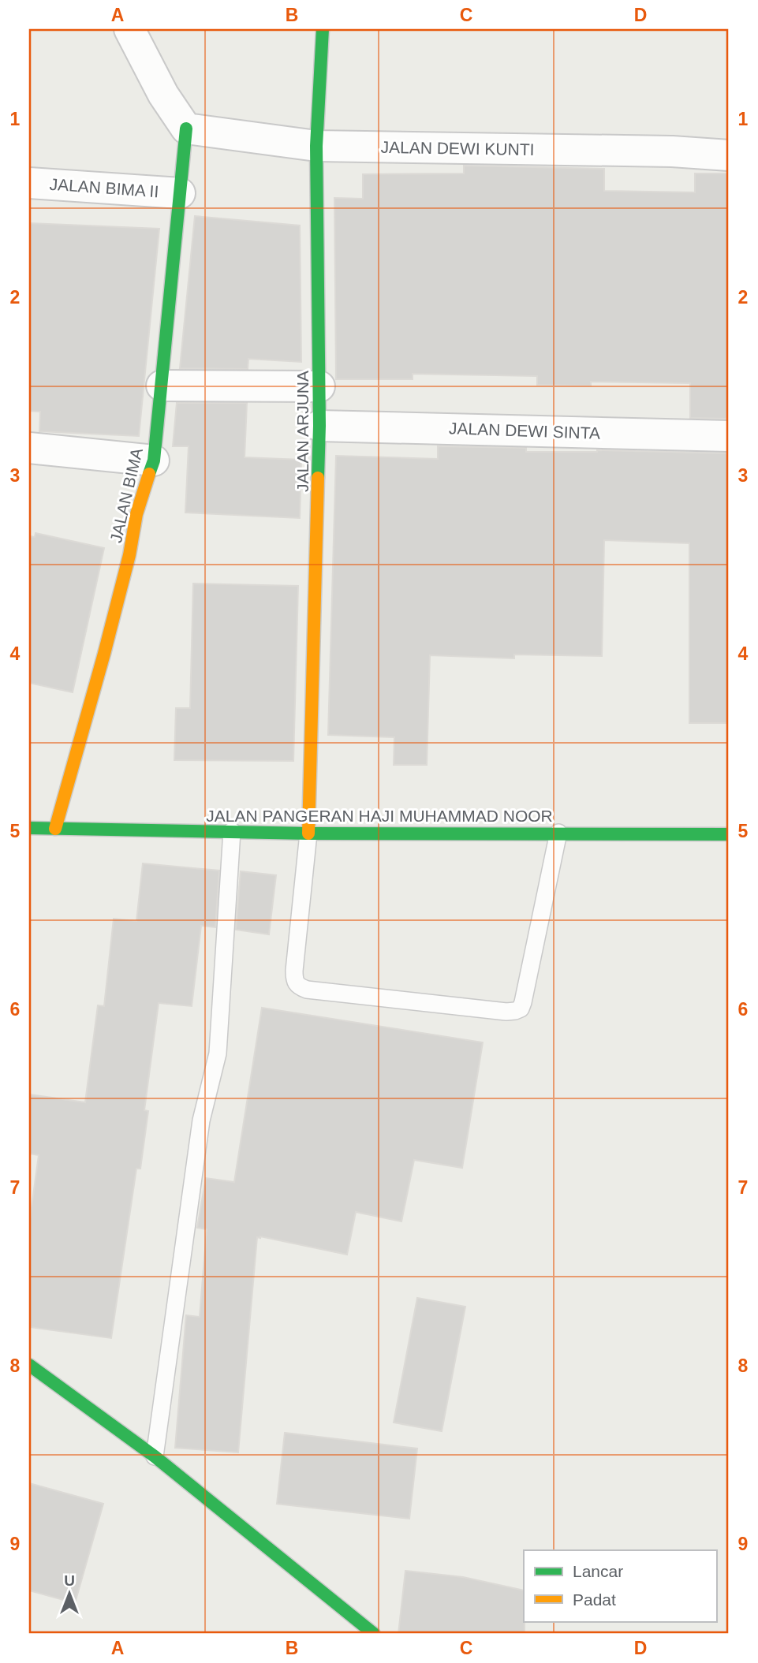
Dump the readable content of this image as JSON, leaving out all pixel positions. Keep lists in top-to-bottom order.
{
  "streets": {
    "street": [
      "JALAN DEWI KUNTI",
      "JALAN BIMA II",
      "JALAN DEWI SINTA",
      "JALAN ARJUNA",
      "JALAN BIMA",
      "JALAN PANGERAN HAJI MUHAMMAD NOOR"
    ]
  },
  "crossings": [
    ["JALAN DEWI KUNTI", "JALAN ARJUNA"],
    ["JALAN DEWI KUNTI", "JALAN BIMA"],
    ["JALAN BIMA II", "JALAN BIMA"],
    ["JALAN DEWI SINTA", "JALAN ARJUNA"],
    ["JALAN ARJUNA", "JALAN PANGERAN HAJI MUHAMMAD NOOR"],
    ["JALAN BIMA", "JALAN PANGERAN HAJI MUHAMMAD NOOR"]
  ],
  "legend": ["Lancar", "Padat"],
  "north": "top",
  "grid": {
    "columns": [
      "A",
      "B",
      "C",
      "D"
    ],
    "rows": [
      "1",
      "2",
      "3",
      "4",
      "5",
      "6",
      "7",
      "8",
      "9"
    ]
  }
}
